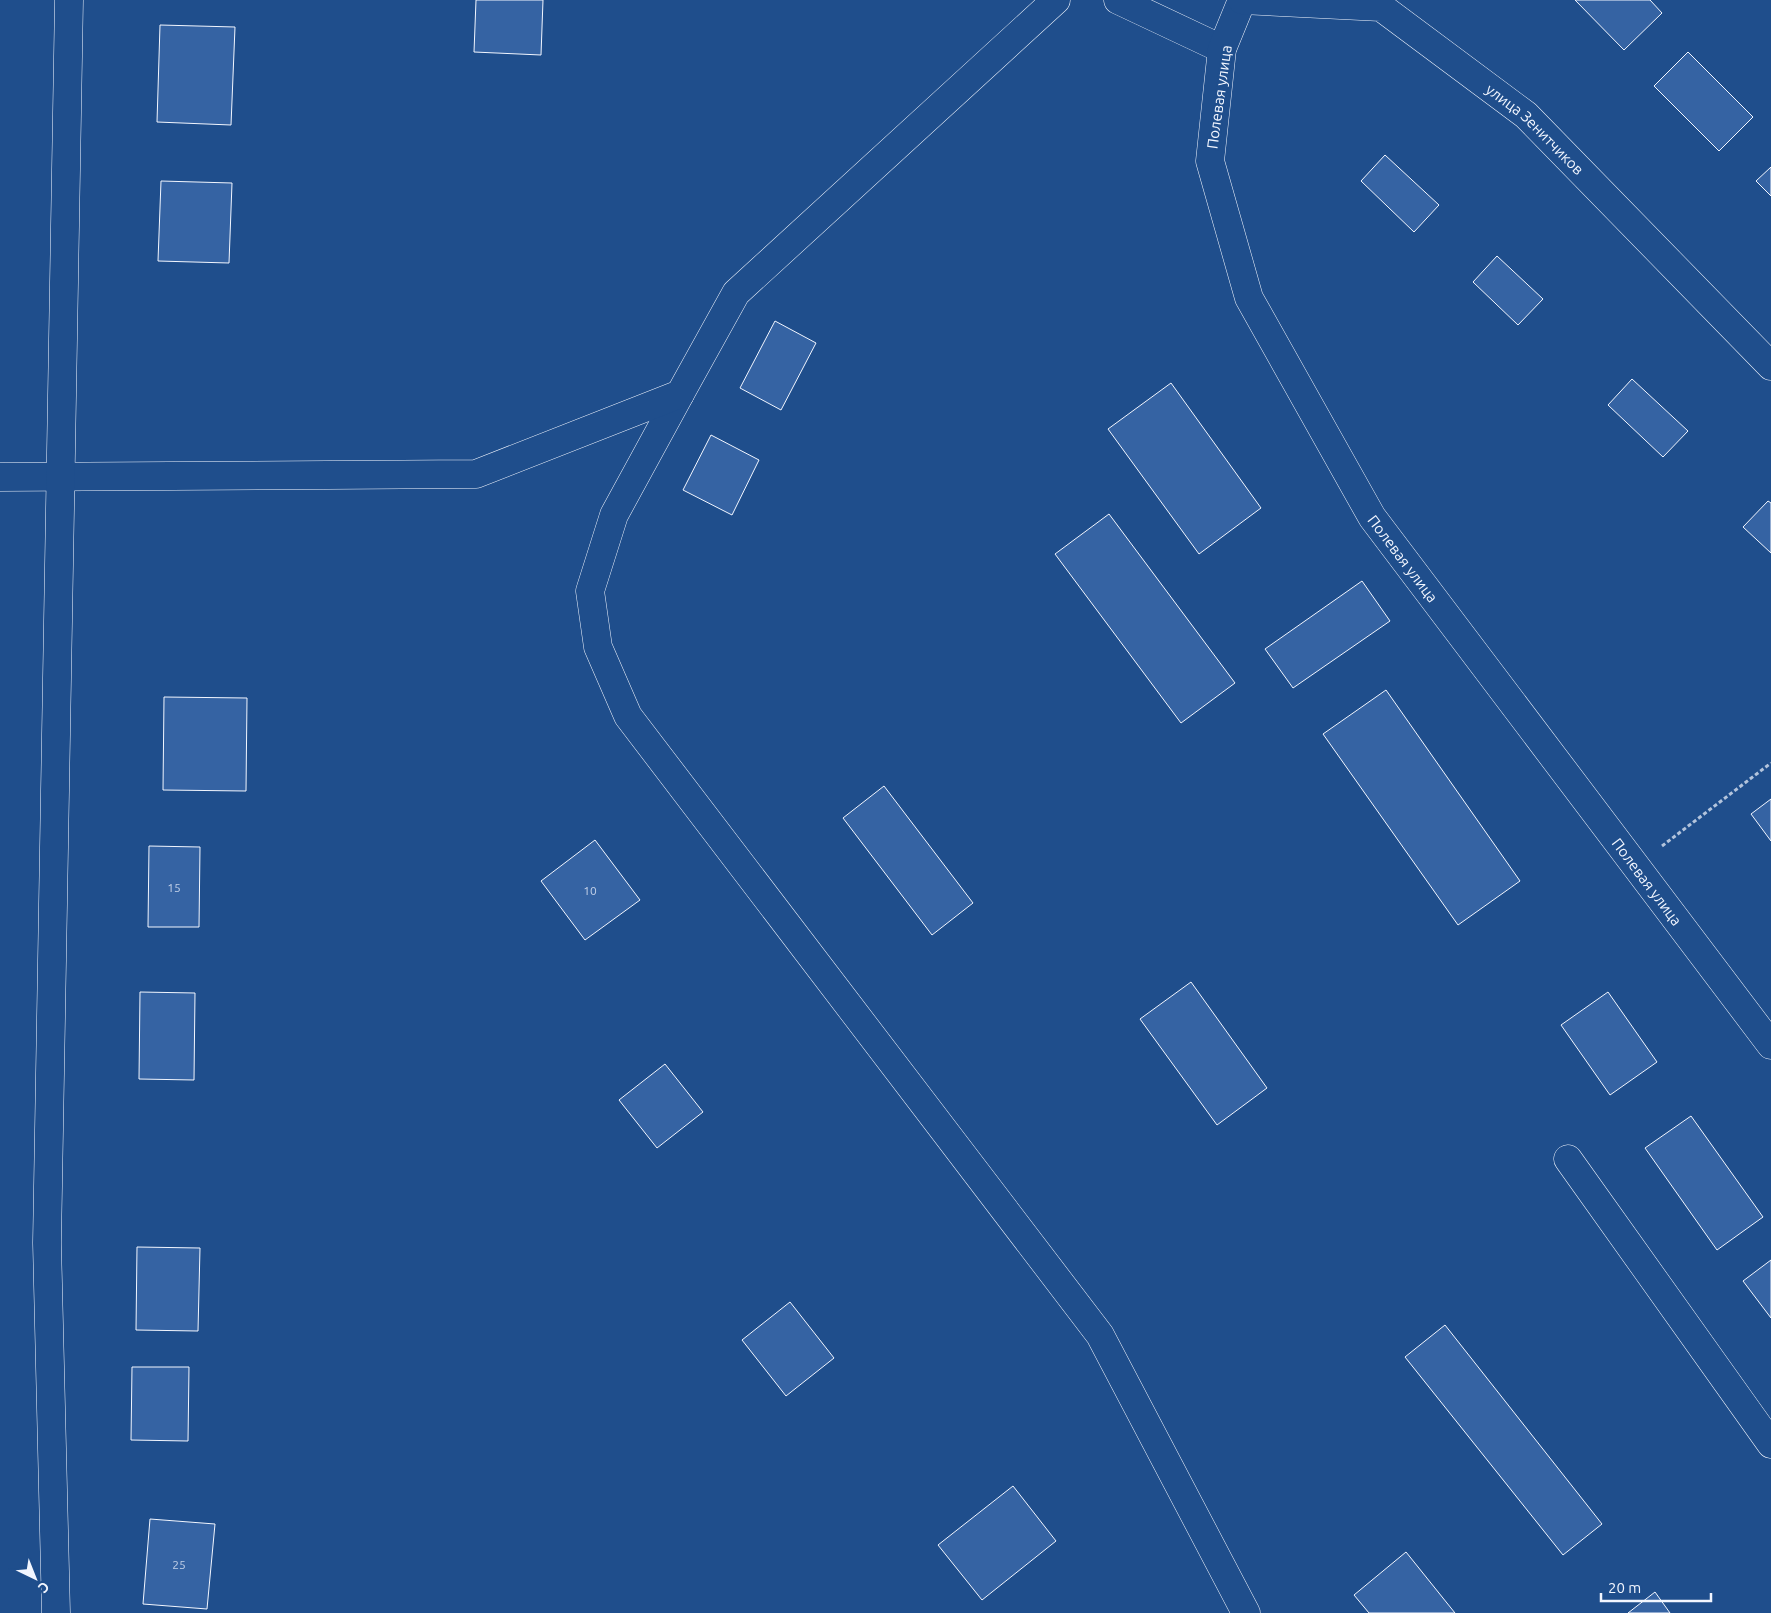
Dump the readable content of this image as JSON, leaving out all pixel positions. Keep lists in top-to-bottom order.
{
  "streets": {
    "street": ["Полевая улица", "улица Зенитчиков"]
  },
  "crossings": [
    ["Полевая улица", "улица Зенитчиков"]
  ],
  "house_numbers": ["15", "10", "25"],
  "scale_bar": "20 m",
  "north": "bottom right"
}
